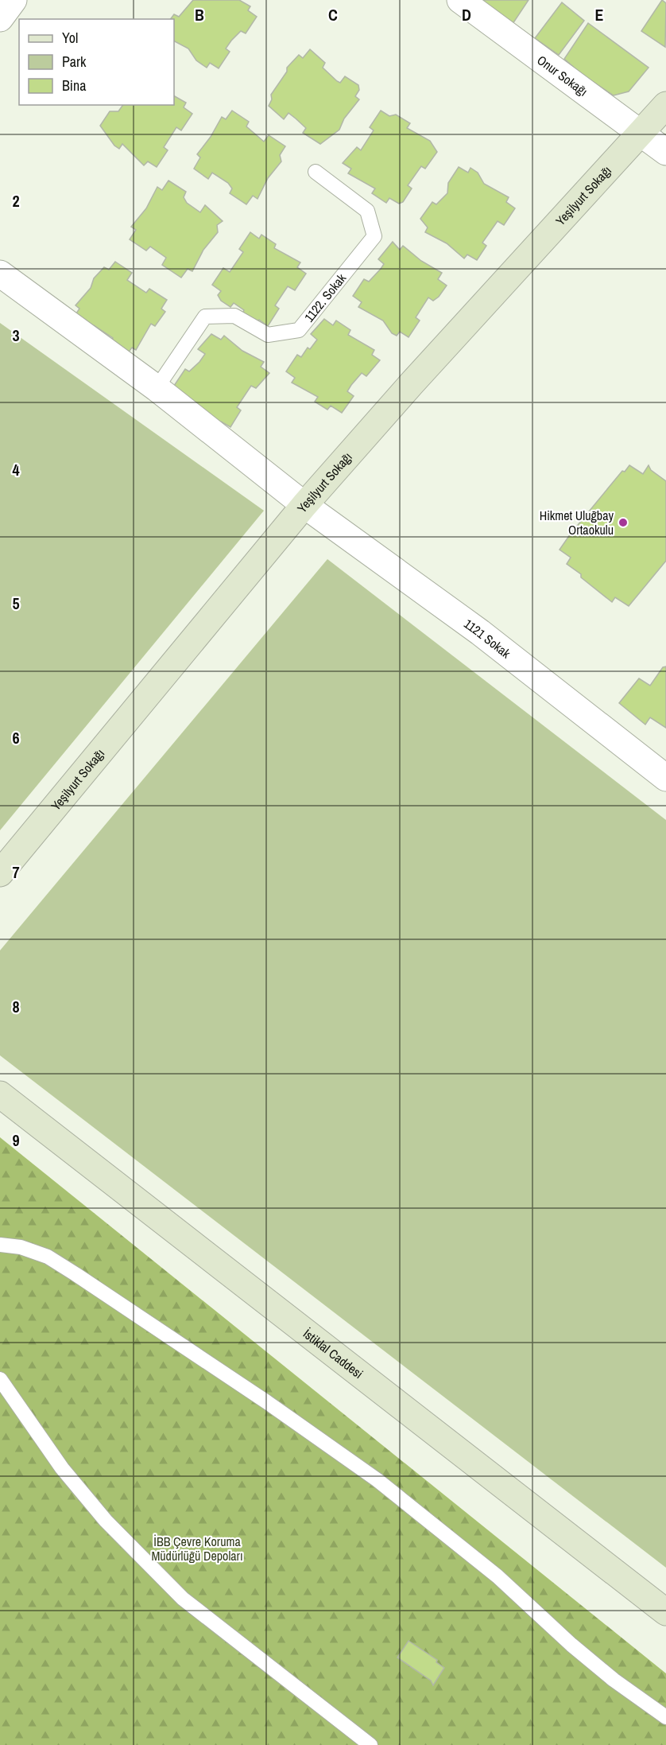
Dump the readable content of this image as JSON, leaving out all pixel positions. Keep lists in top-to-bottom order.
{
  "streets": {
    "main road": ["Yeşilyurt Sokağı", "İstiklal Caddesi"],
    "street": ["Onur Sokağı", "1121 Sokak"],
    "lane": ["1122. Sokak"]
  },
  "crossings": [
    ["Onur Sokağı", "Yeşilyurt Sokağı"],
    ["Yeşilyurt Sokağı", "1121 Sokak"],
    ["1122. Sokak", "1121 Sokak"]
  ],
  "parks": ["İBB Çevre Koruma Müdürlüğü Depoları"],
  "places": ["Hikmet Uluğbay Ortaokulu"],
  "legend": ["Yol", "Park", "Bina"],
  "grid": {
    "columns": [
      "B",
      "C",
      "D",
      "E"
    ],
    "rows": [
      "2",
      "3",
      "4",
      "5",
      "6",
      "7",
      "8",
      "9"
    ]
  }
}
